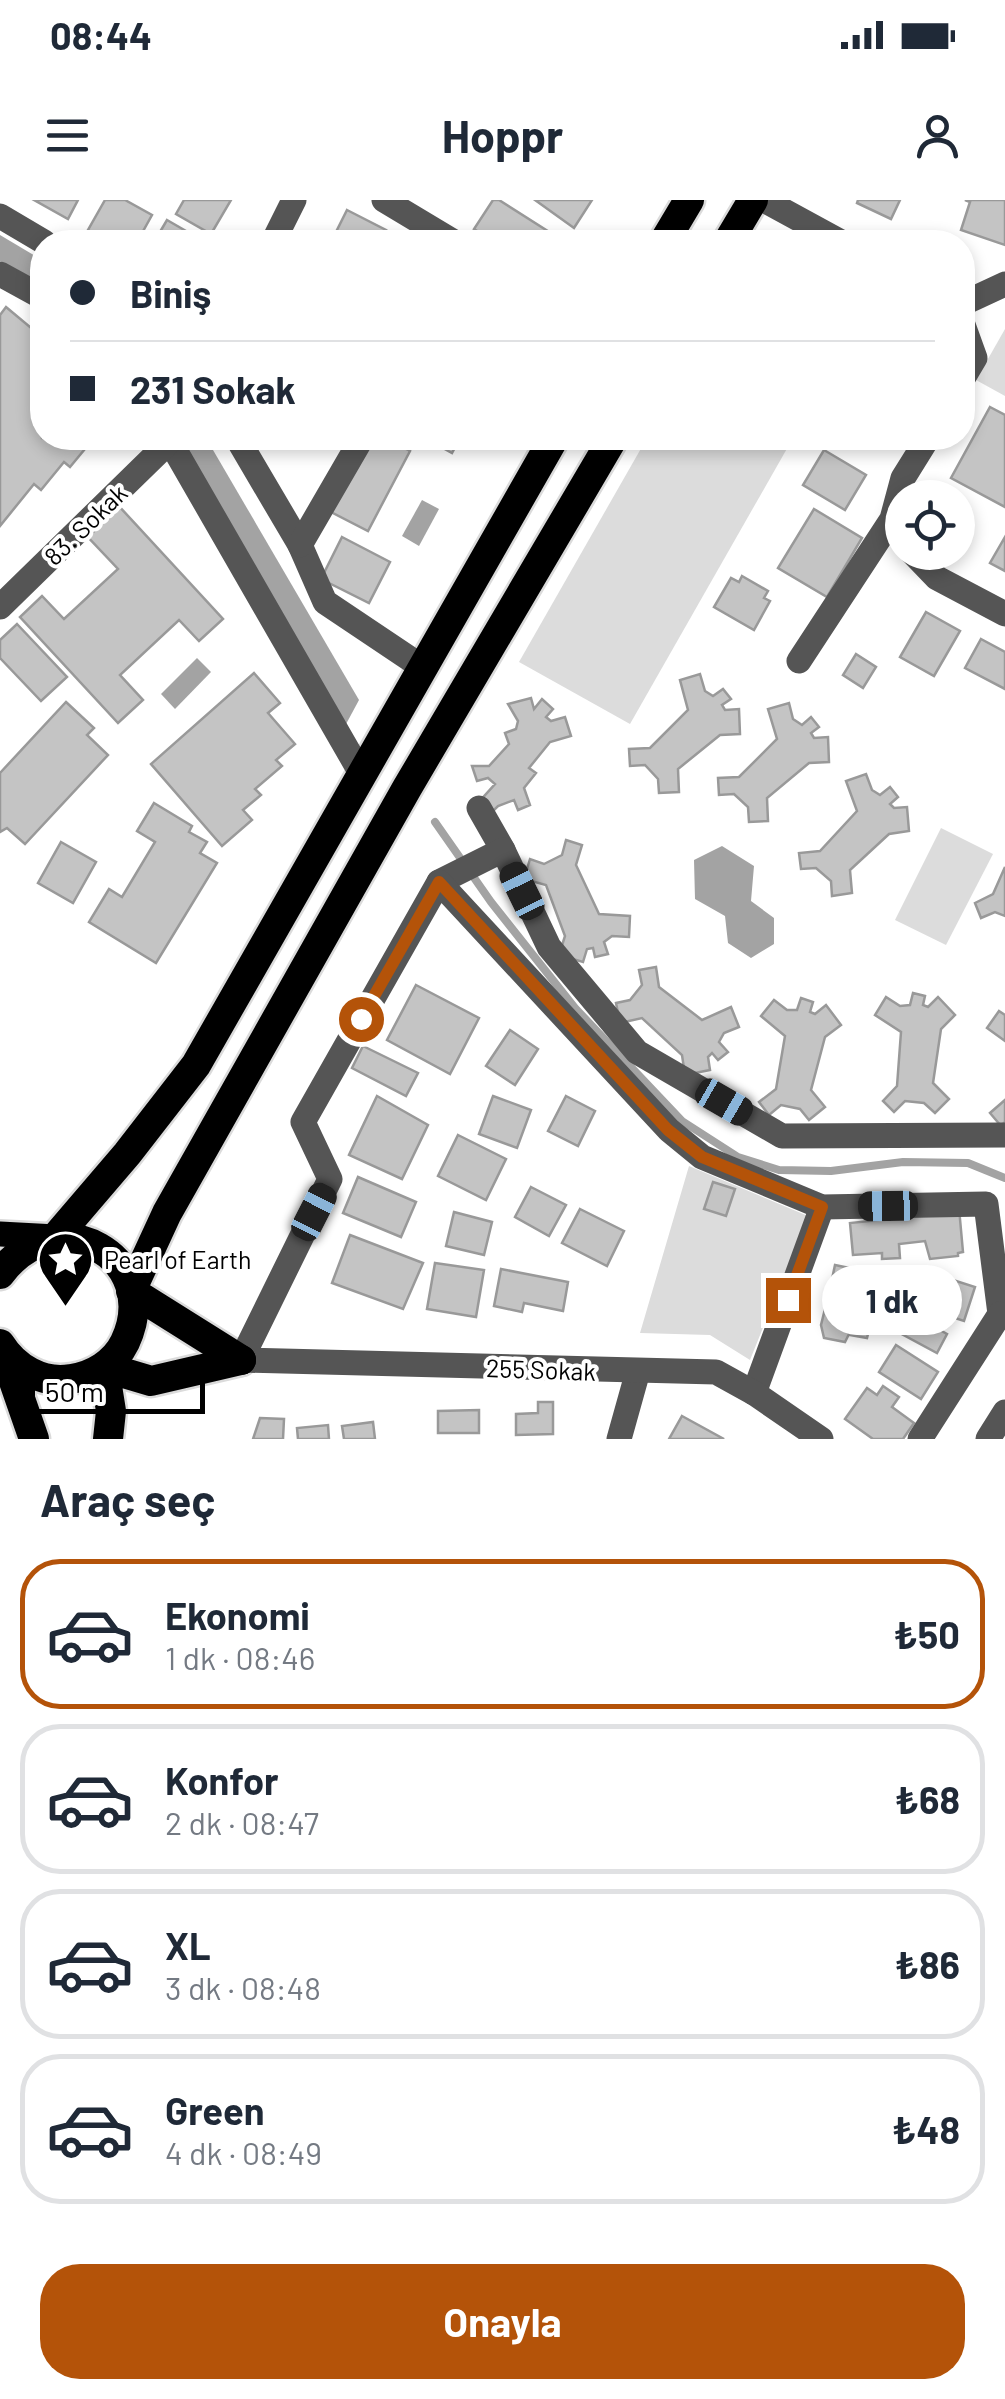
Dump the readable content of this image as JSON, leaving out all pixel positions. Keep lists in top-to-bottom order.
{
  "streets": {
    "street": ["83. Sokak", "255 Sokak"]
  },
  "places": {
    "place": ["Pearl of Earth"]
  },
  "scale_bar": "50 m",
  "page": {
    "status": "08:44",
    "header": "Hoppr",
    "banner": ["Biniş", "231 Sokak"],
    "bubble": "1 dk",
    "scale": "50 m",
    "heading": "Araç seç",
    "list": [
      {
        "name": "Ekonomi",
        "note": "1 dk · 08:46",
        "value": "₺50"
      },
      {
        "name": "Konfor",
        "note": "2 dk · 08:47",
        "value": "₺68"
      },
      {
        "name": "XL",
        "note": "3 dk · 08:48",
        "value": "₺86"
      },
      {
        "name": "Green",
        "note": "4 dk · 08:49",
        "value": "₺48"
      }
    ],
    "buttons": "Onayla"
  }
}
